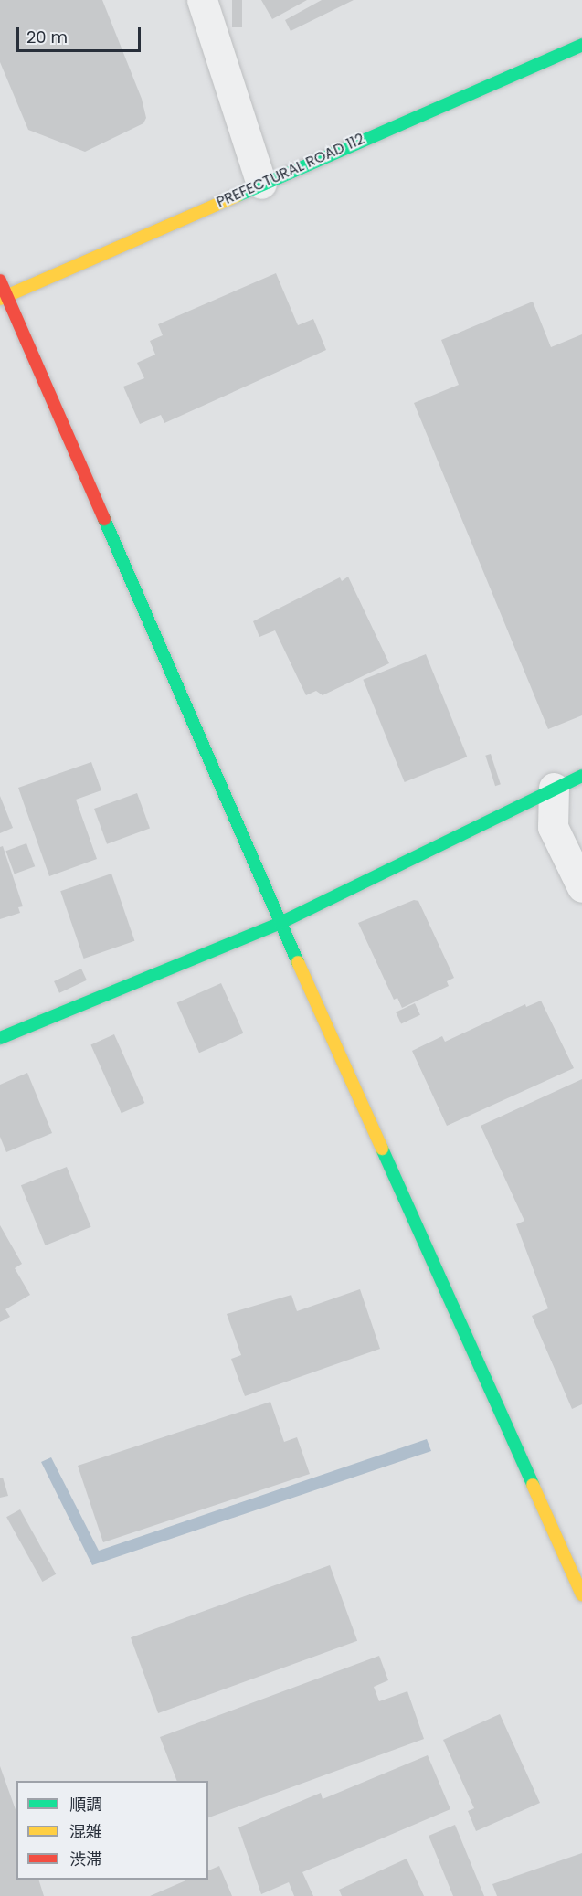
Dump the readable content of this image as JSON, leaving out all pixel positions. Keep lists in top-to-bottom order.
{
  "streets": {
    "street": ["PREFECTURAL ROAD 112"]
  },
  "legend": ["順調", "混雑", "渋滞"],
  "scale_bar": "20 m"
}
